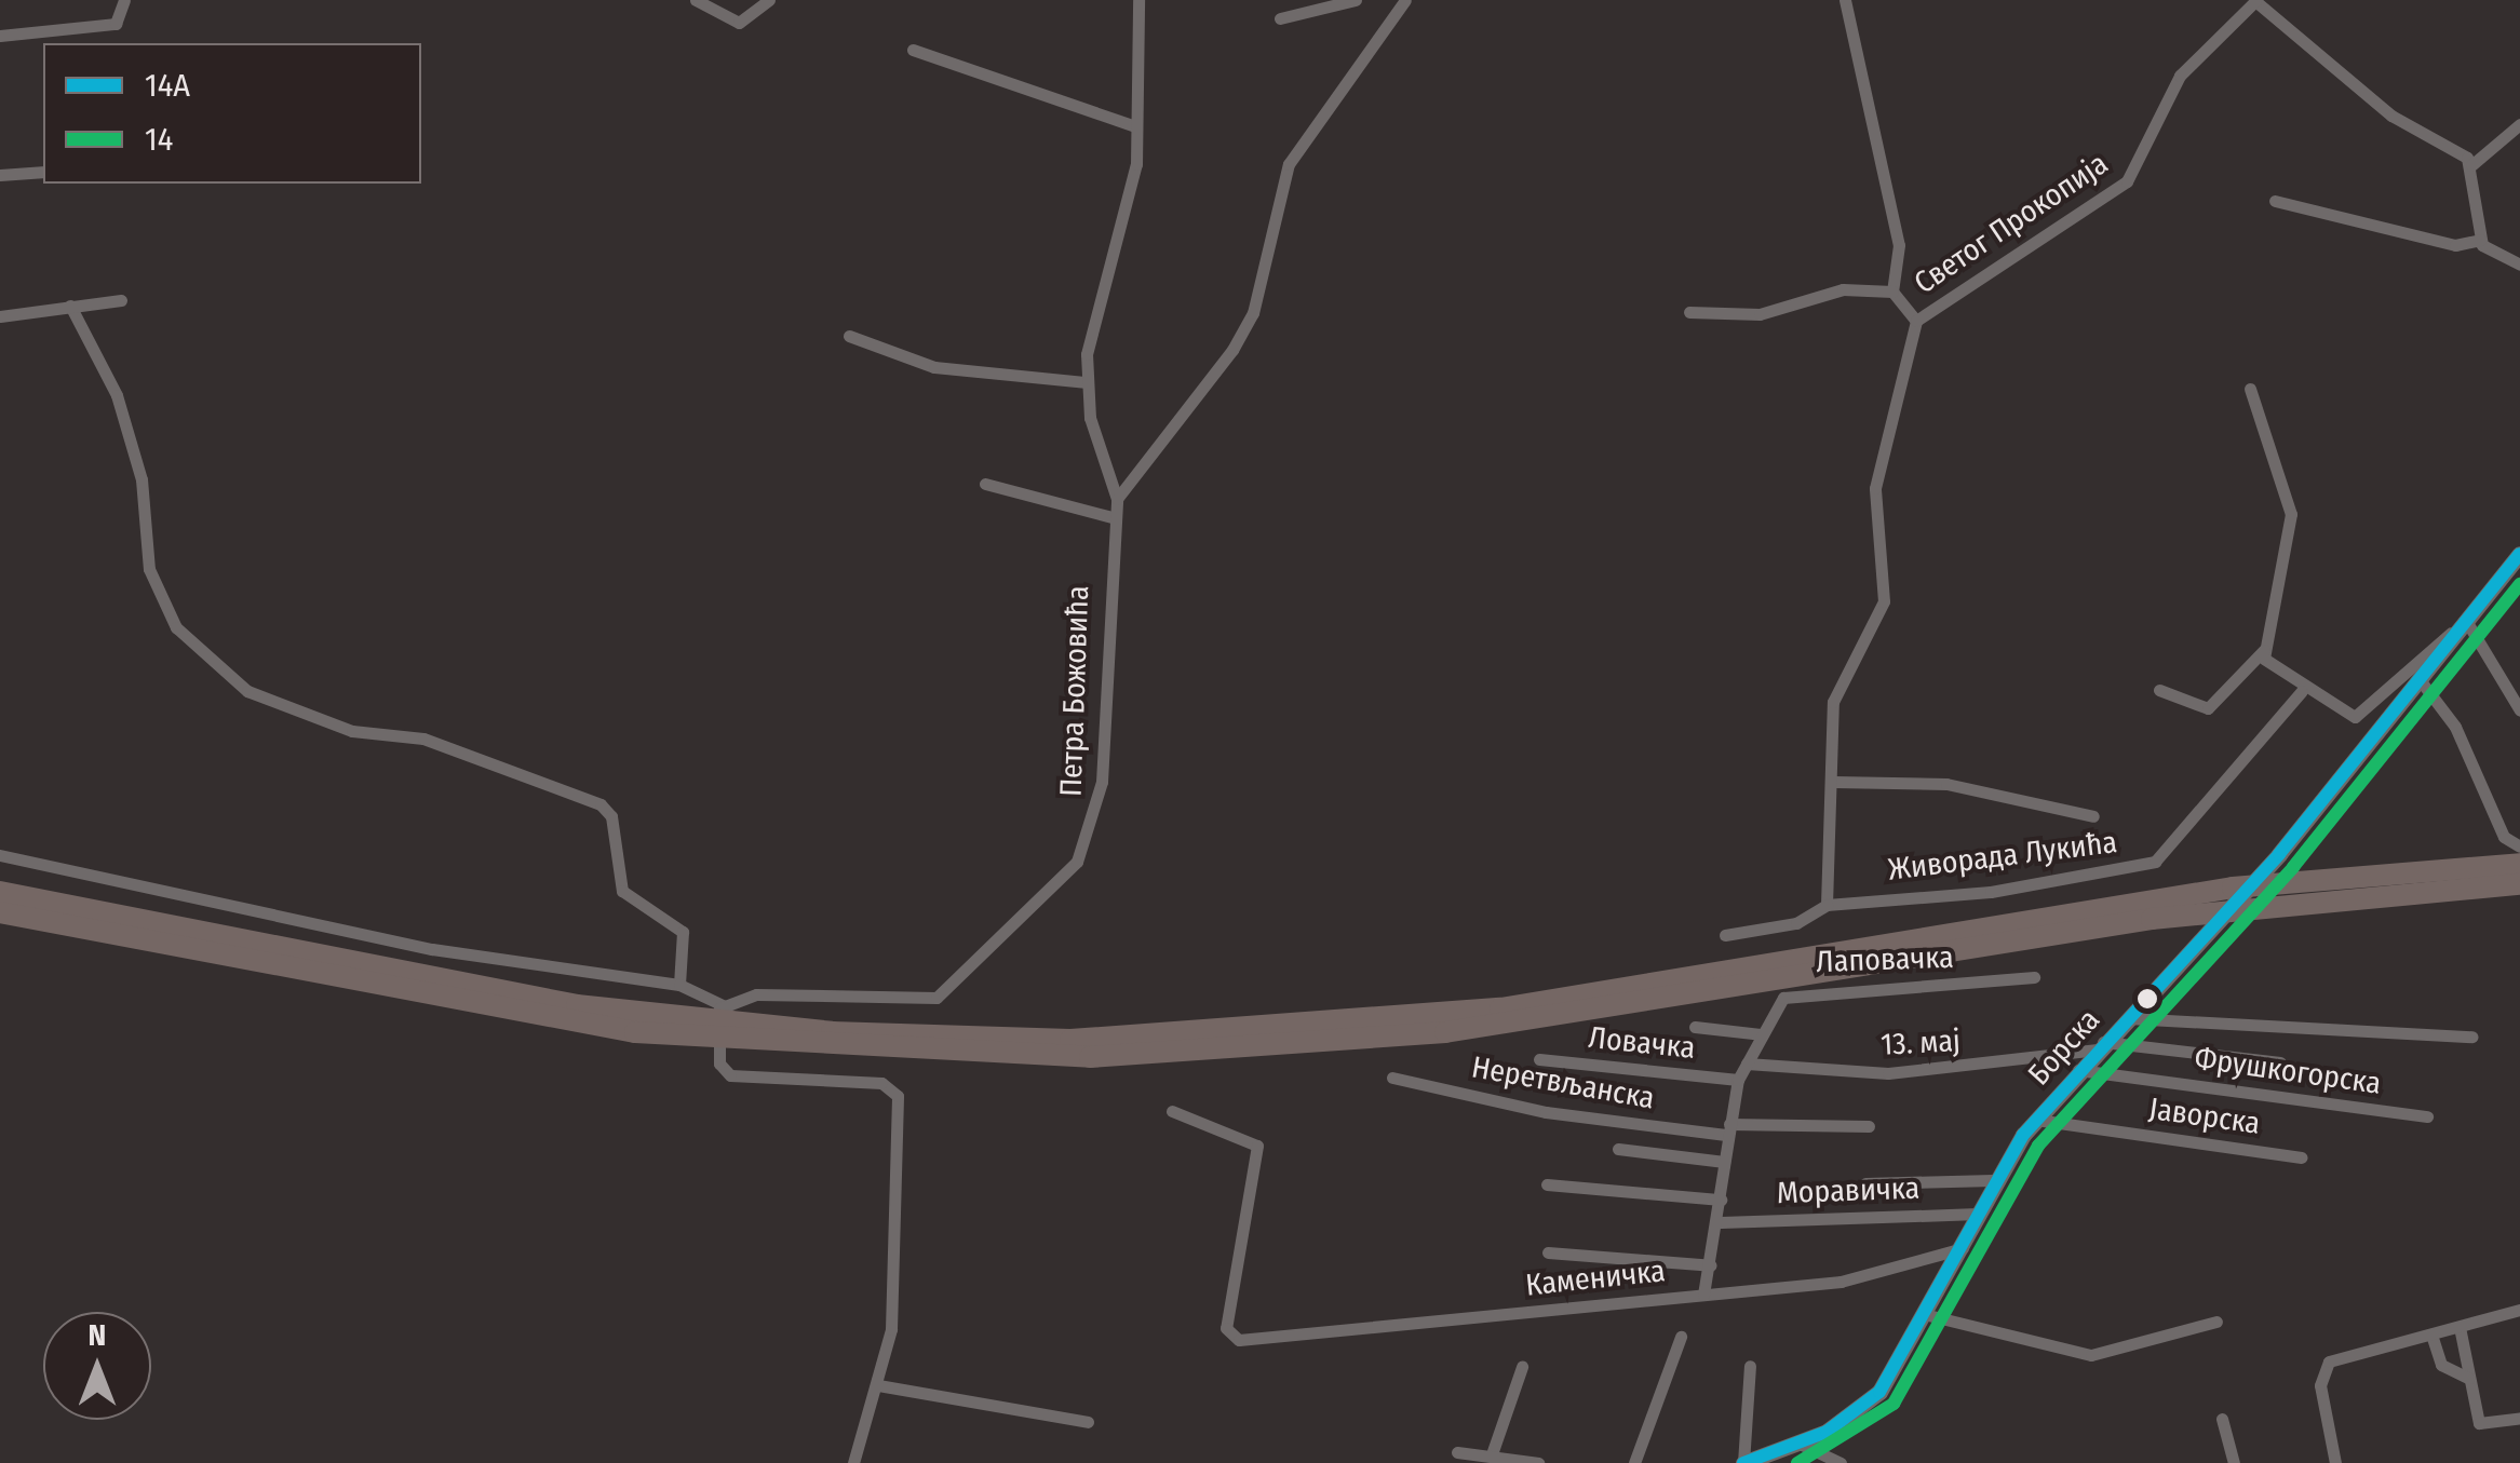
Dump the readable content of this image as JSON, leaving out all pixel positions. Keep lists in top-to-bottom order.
{
  "streets": {
    "street": [
      "Светог Прокопија",
      "Петра Божовића",
      "Живорада Лукића",
      "Лаповачка",
      "Ловачка",
      "13. мај",
      "Борска",
      "Фрушкогорска",
      "Неретвљанска",
      "Јаворска",
      "Моравичка",
      "Каменичка"
    ]
  },
  "crossings": [
    ["Светог Прокопија", "Живорада Лукића"],
    ["Лаповачка", "Ловачка"],
    ["Лаповачка", "13. мај"],
    ["Лаповачка", "Неретвљанска"],
    ["Лаповачка", "Моравичка"],
    ["Лаповачка", "Каменичка"],
    ["13. мај", "Борска"],
    ["Борска", "Фрушкогорска"],
    ["Борска", "Јаворска"],
    ["Борска", "Моравичка"],
    ["Борска", "Каменичка"]
  ],
  "lines": ["transit line 14А", "transit line 14"],
  "legend": ["14А", "14"],
  "north": "top"
}
